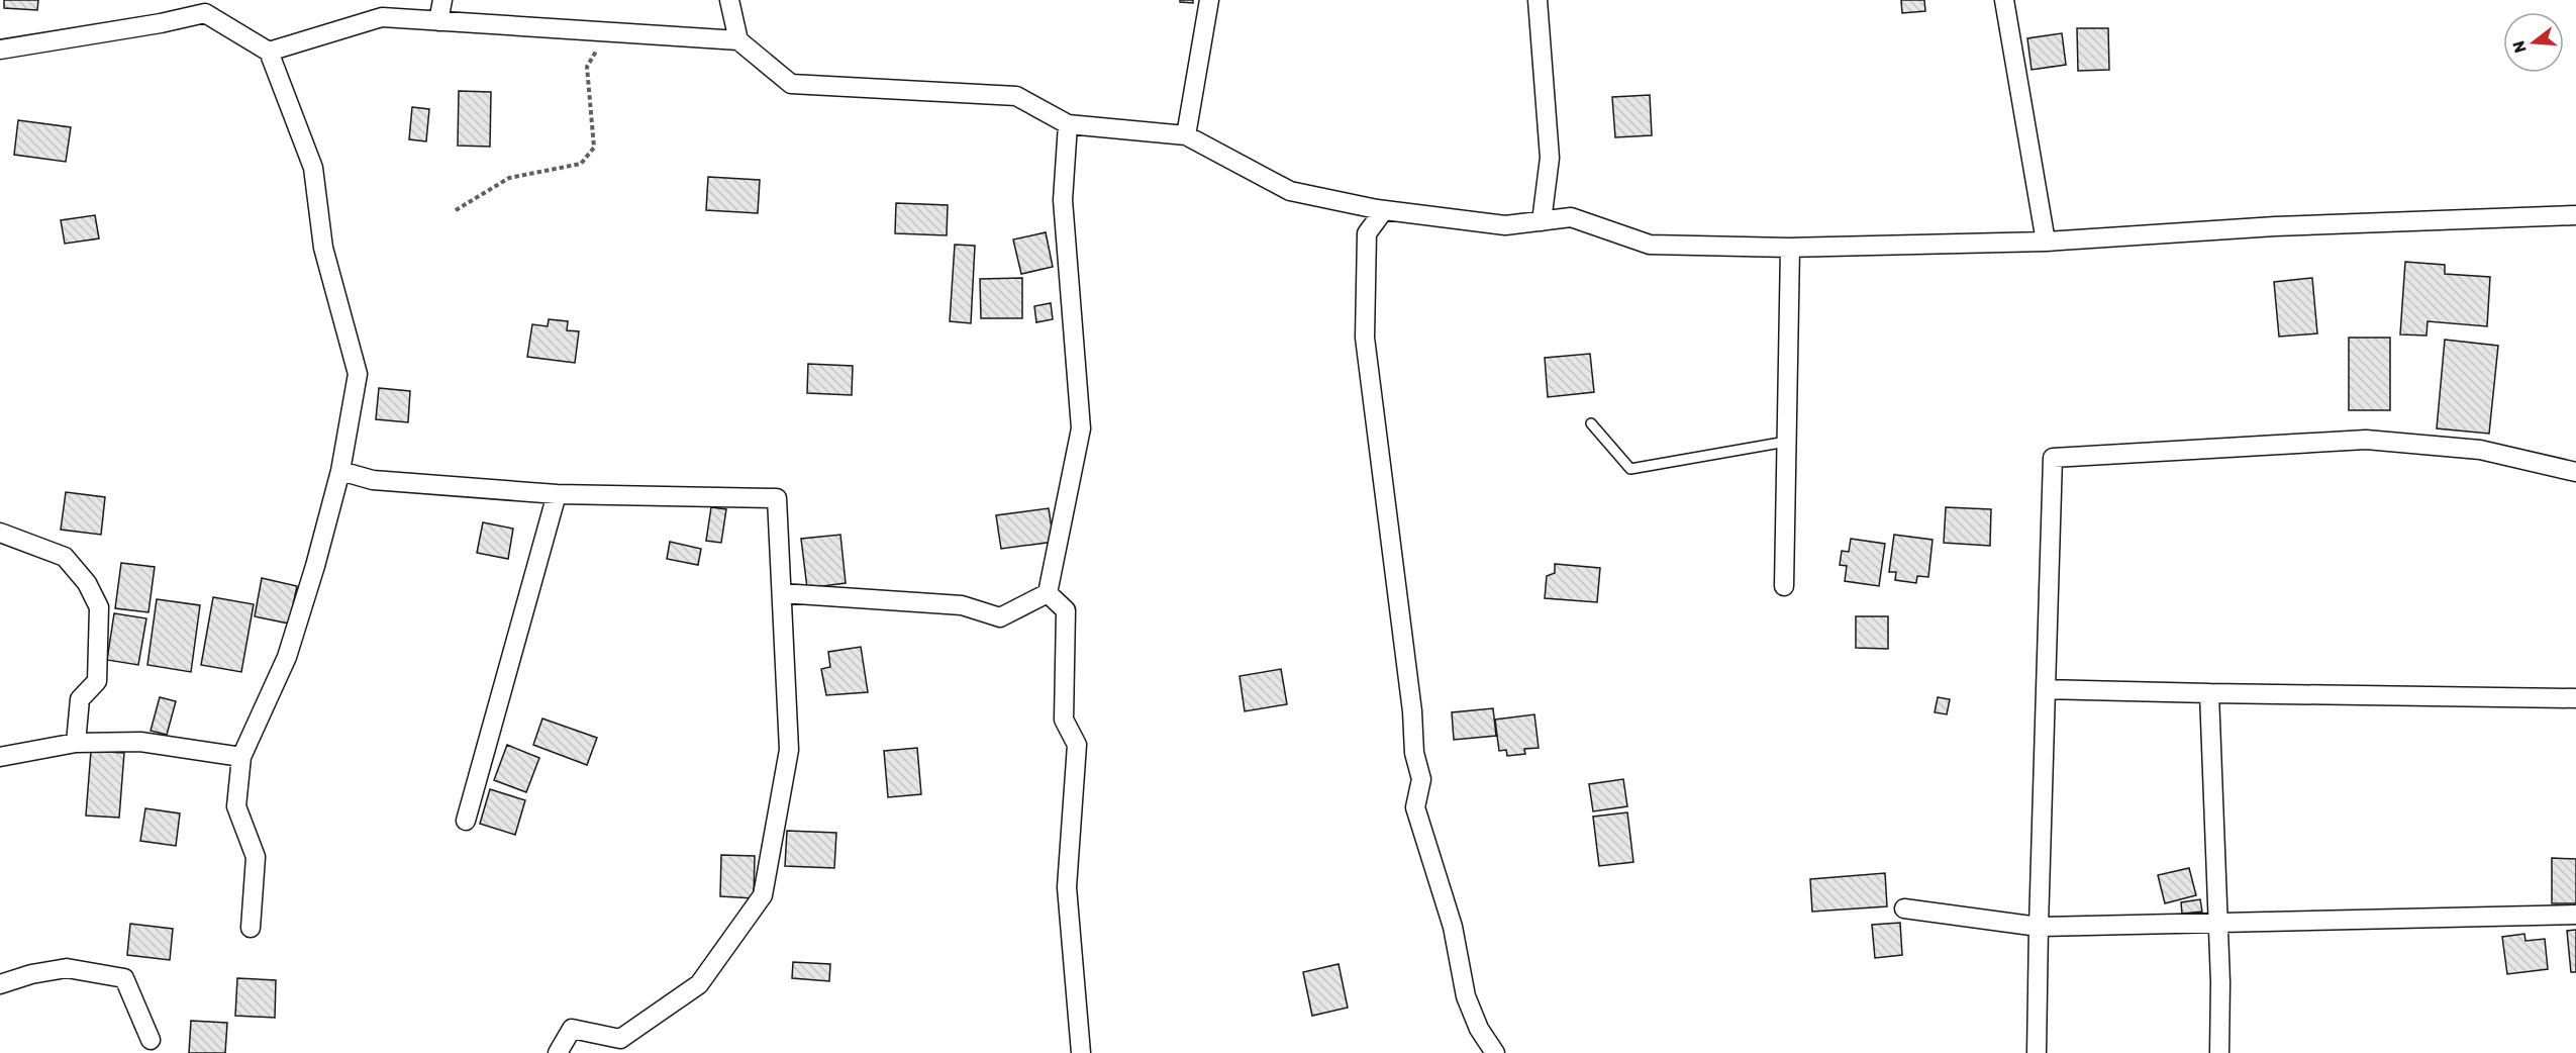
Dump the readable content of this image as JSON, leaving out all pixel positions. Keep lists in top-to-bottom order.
{
  "north": "left"
}
